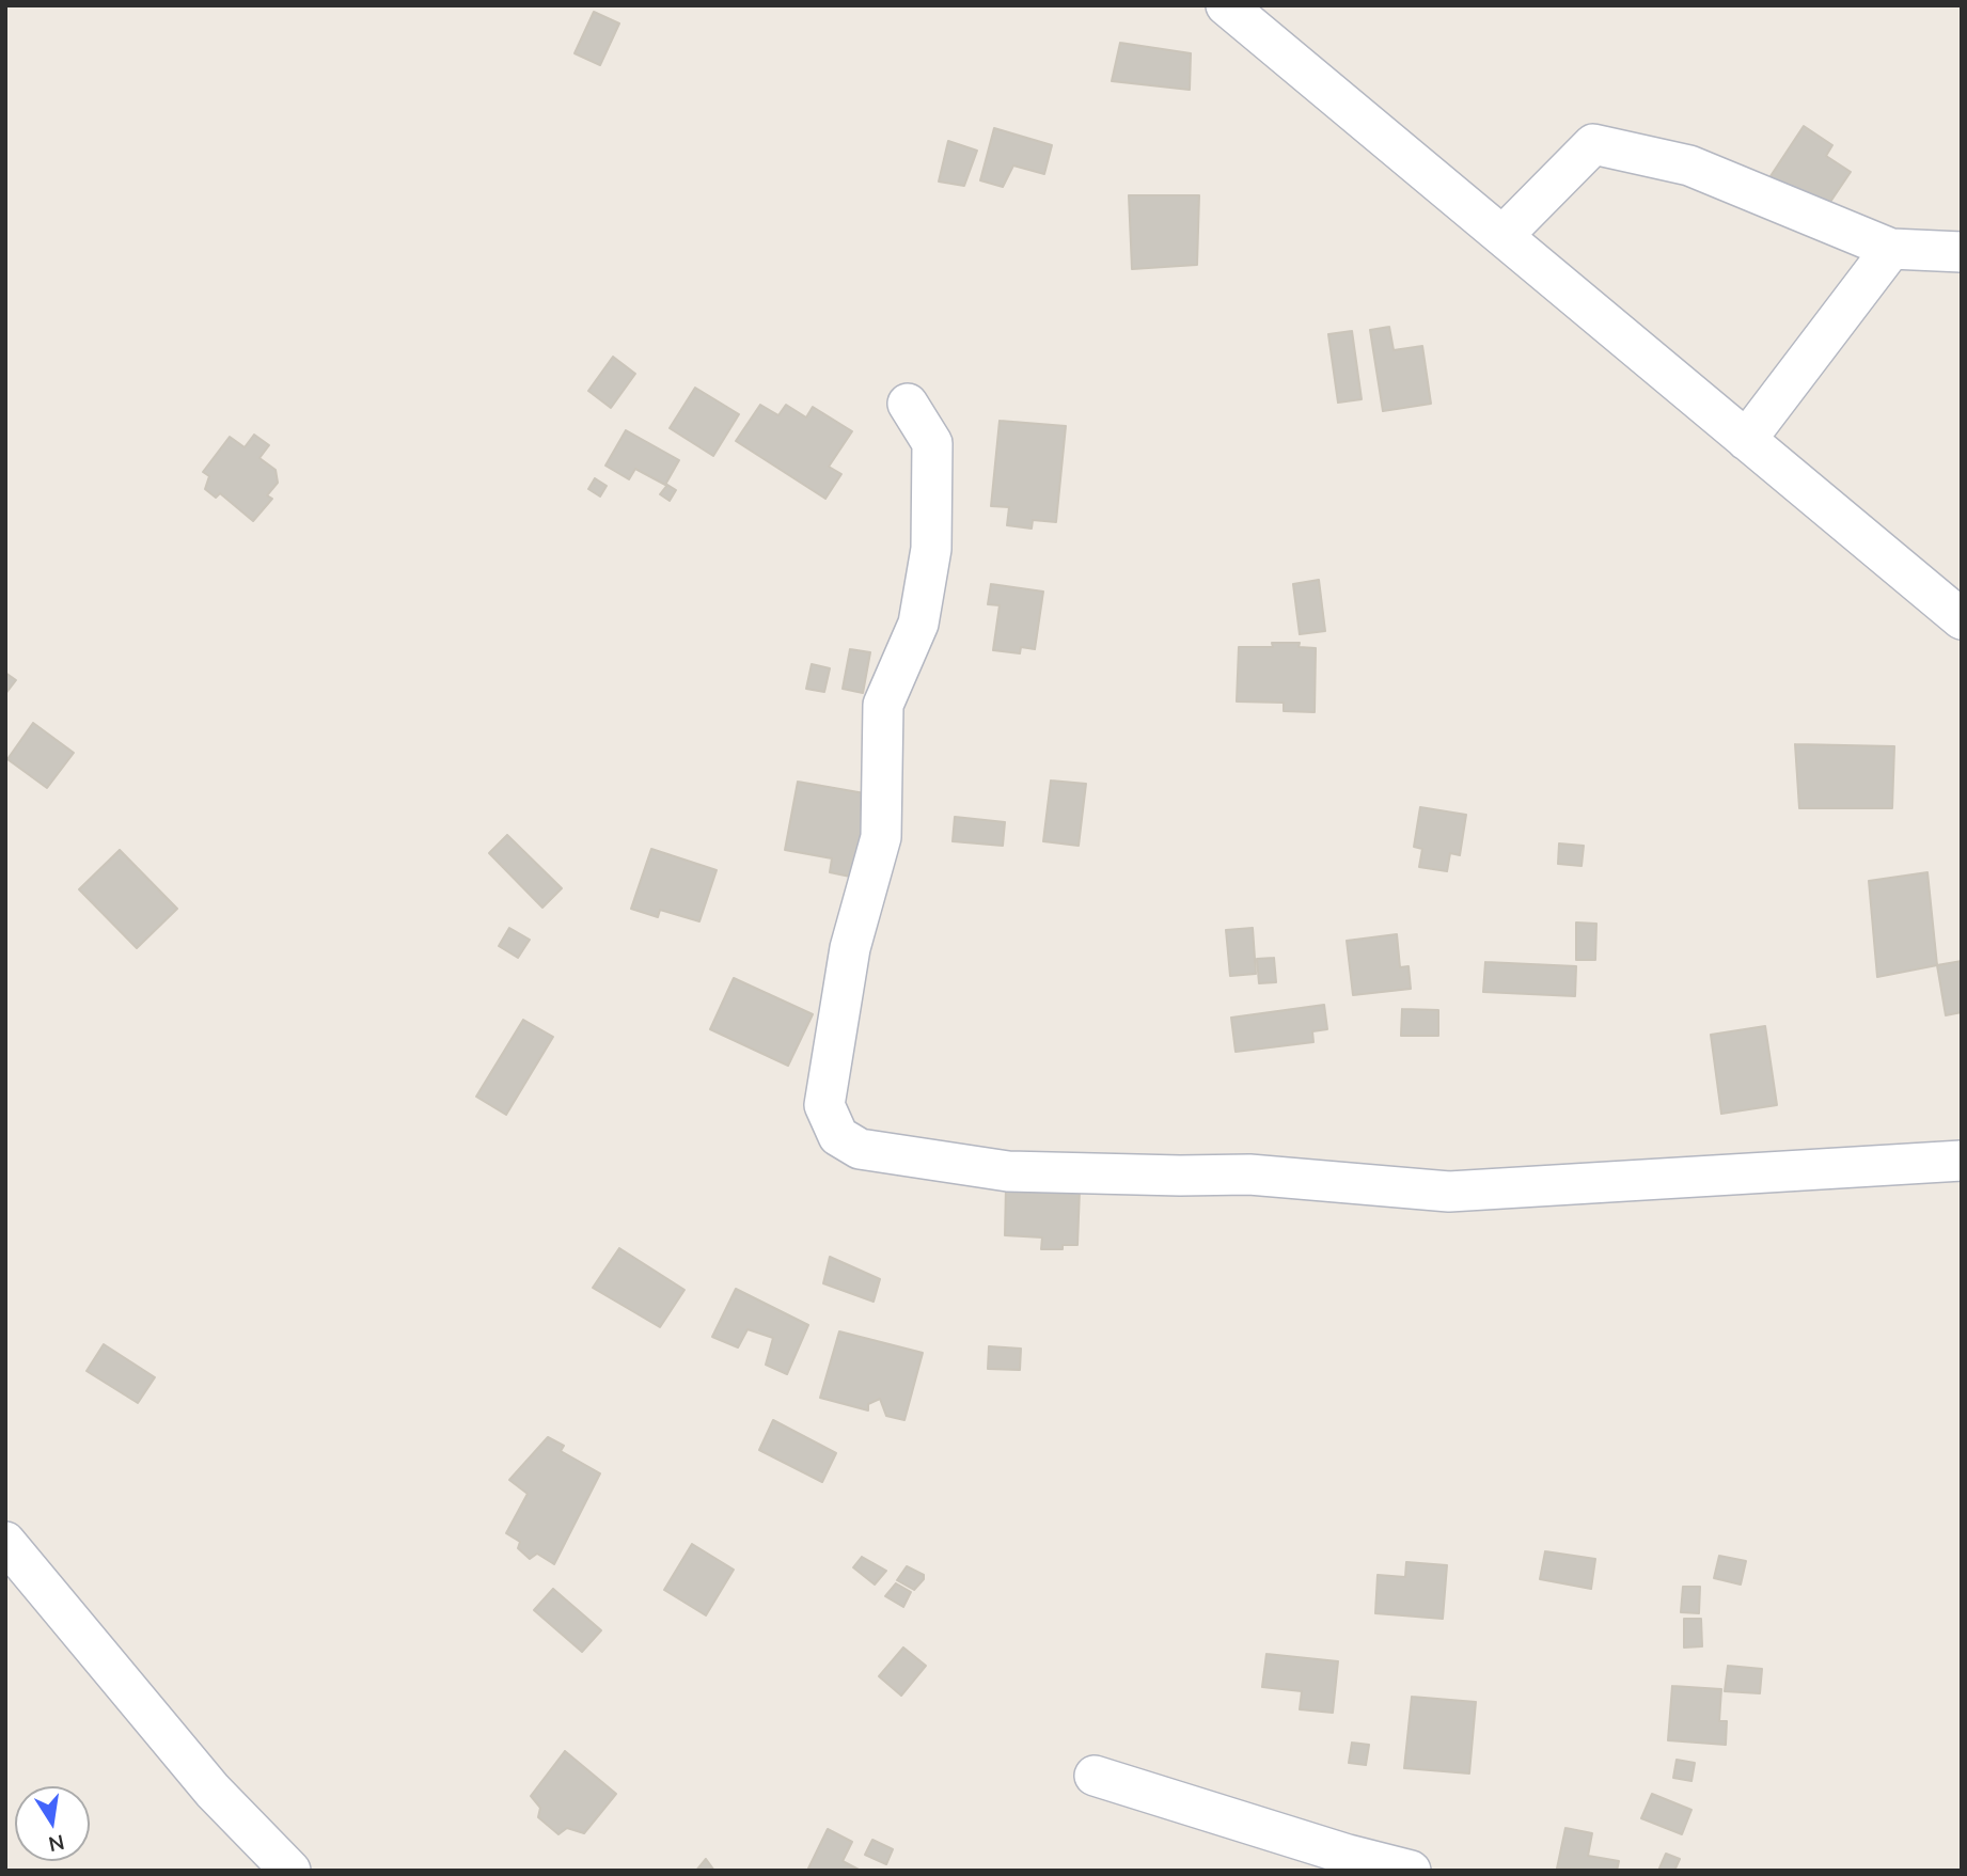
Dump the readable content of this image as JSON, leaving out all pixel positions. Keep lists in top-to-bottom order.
{
  "north": "bottom"
}
